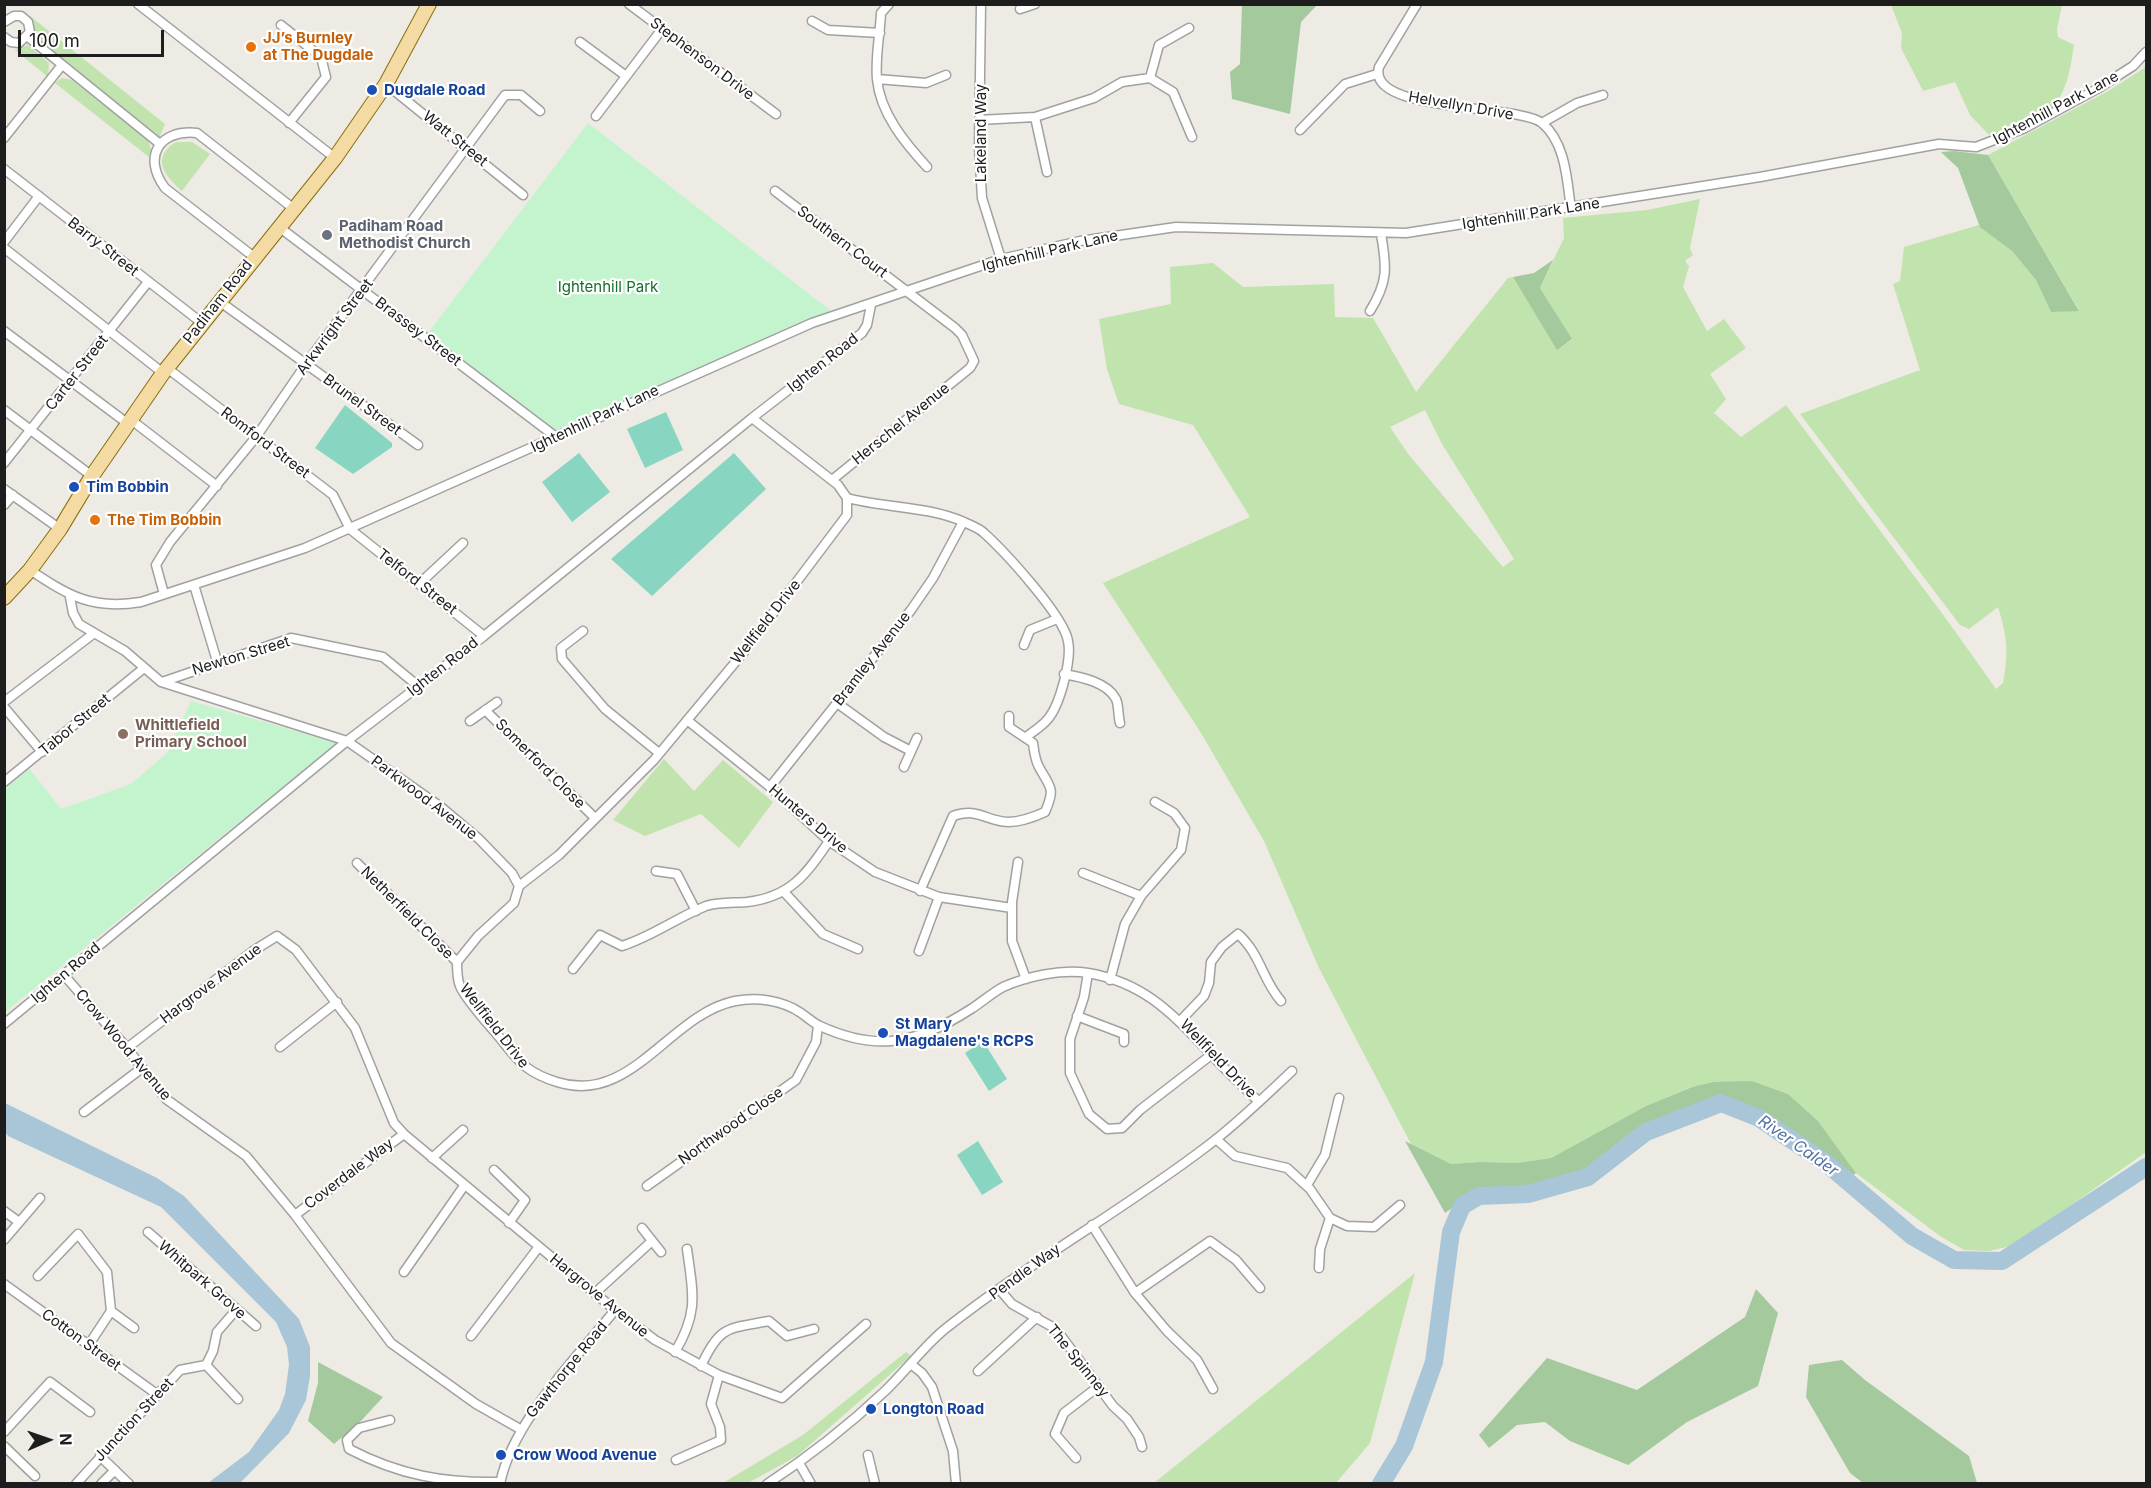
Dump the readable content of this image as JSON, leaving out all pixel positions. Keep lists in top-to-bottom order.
{
  "streets": {
    "main road": ["Padiham Road"],
    "street": [
      "Stephenson Drive",
      "Helvellyn Drive",
      "Ightenhill Park Lane",
      "Lakeland Way",
      "Watt Street",
      "Southern Court",
      "Barry Street",
      "Arkwright Street",
      "Brassey Street",
      "Ighten Road",
      "Carter Street",
      "Brunel Street",
      "Herschel Avenue",
      "Romford Street",
      "Telford Street",
      "Wellfield Drive",
      "Newton Street",
      "Bramley Avenue",
      "Tabor Street",
      "Somerford Close",
      "Parkwood Avenue",
      "Hunters Drive",
      "Netherfield Close",
      "Hargrove Avenue",
      "Crow Wood Avenue",
      "Northwood Close",
      "Coverdale Way",
      "Pendle Way",
      "Whitpark Grove",
      "Cotton Street",
      "The Spinney",
      "Gawthorpe Road",
      "Junction Street"
    ]
  },
  "crossings": [
    ["Ightenhill Park Lane", "Lakeland Way"],
    ["Ightenhill Park Lane", "Southern Court"],
    ["Ightenhill Park Lane", "Padiham Road"],
    ["Ightenhill Park Lane", "Arkwright Street"],
    ["Ightenhill Park Lane", "Brassey Street"],
    ["Ightenhill Park Lane", "Ighten Road"],
    ["Ightenhill Park Lane", "Romford Street"],
    ["Ightenhill Park Lane", "Telford Street"],
    ["Watt Street", "Padiham Road"],
    ["Watt Street", "Arkwright Street"],
    ["Southern Court", "Herschel Avenue"],
    ["Barry Street", "Padiham Road"],
    ["Barry Street", "Carter Street"],
    ["Padiham Road", "Brassey Street"],
    ["Padiham Road", "Brunel Street"],
    ["Padiham Road", "Romford Street"],
    ["Arkwright Street", "Brassey Street"],
    ["Arkwright Street", "Brunel Street"],
    ["Arkwright Street", "Romford Street"],
    ["Ighten Road", "Telford Street"],
    ["Ighten Road", "Newton Street"],
    ["Ighten Road", "Parkwood Avenue"],
    ["Ighten Road", "Crow Wood Avenue"],
    ["Carter Street", "Romford Street"],
    ["Romford Street", "Telford Street"],
    ["Wellfield Drive", "Somerford Close"],
    ["Wellfield Drive", "Parkwood Avenue"],
    ["Wellfield Drive", "Hunters Drive"],
    ["Wellfield Drive", "Netherfield Close"],
    ["Wellfield Drive", "Northwood Close"],
    ["Wellfield Drive", "Pendle Way"],
    ["Newton Street", "Parkwood Avenue"],
    ["Bramley Avenue", "Hunters Drive"],
    ["Hargrove Avenue", "Crow Wood Avenue"],
    ["Hargrove Avenue", "Coverdale Way"],
    ["Hargrove Avenue", "Gawthorpe Road"],
    ["Crow Wood Avenue", "Coverdale Way"],
    ["Crow Wood Avenue", "Gawthorpe Road"],
    ["Pendle Way", "The Spinney"],
    ["Cotton Street", "Junction Street"]
  ],
  "water": ["River Calder"],
  "parks": ["Ightenhill Park"],
  "places": [
    "JJ’s Burnley at The Dugdale",
    "Dugdale Road",
    "Padiham Road Methodist Church",
    "Tim Bobbin",
    "The Tim Bobbin",
    "Whittlefield Primary School",
    "St Mary Magdalene's RCPS",
    "Longton Road",
    "Crow Wood Avenue"
  ],
  "scale_bar": "100 m",
  "north": "right"
}
